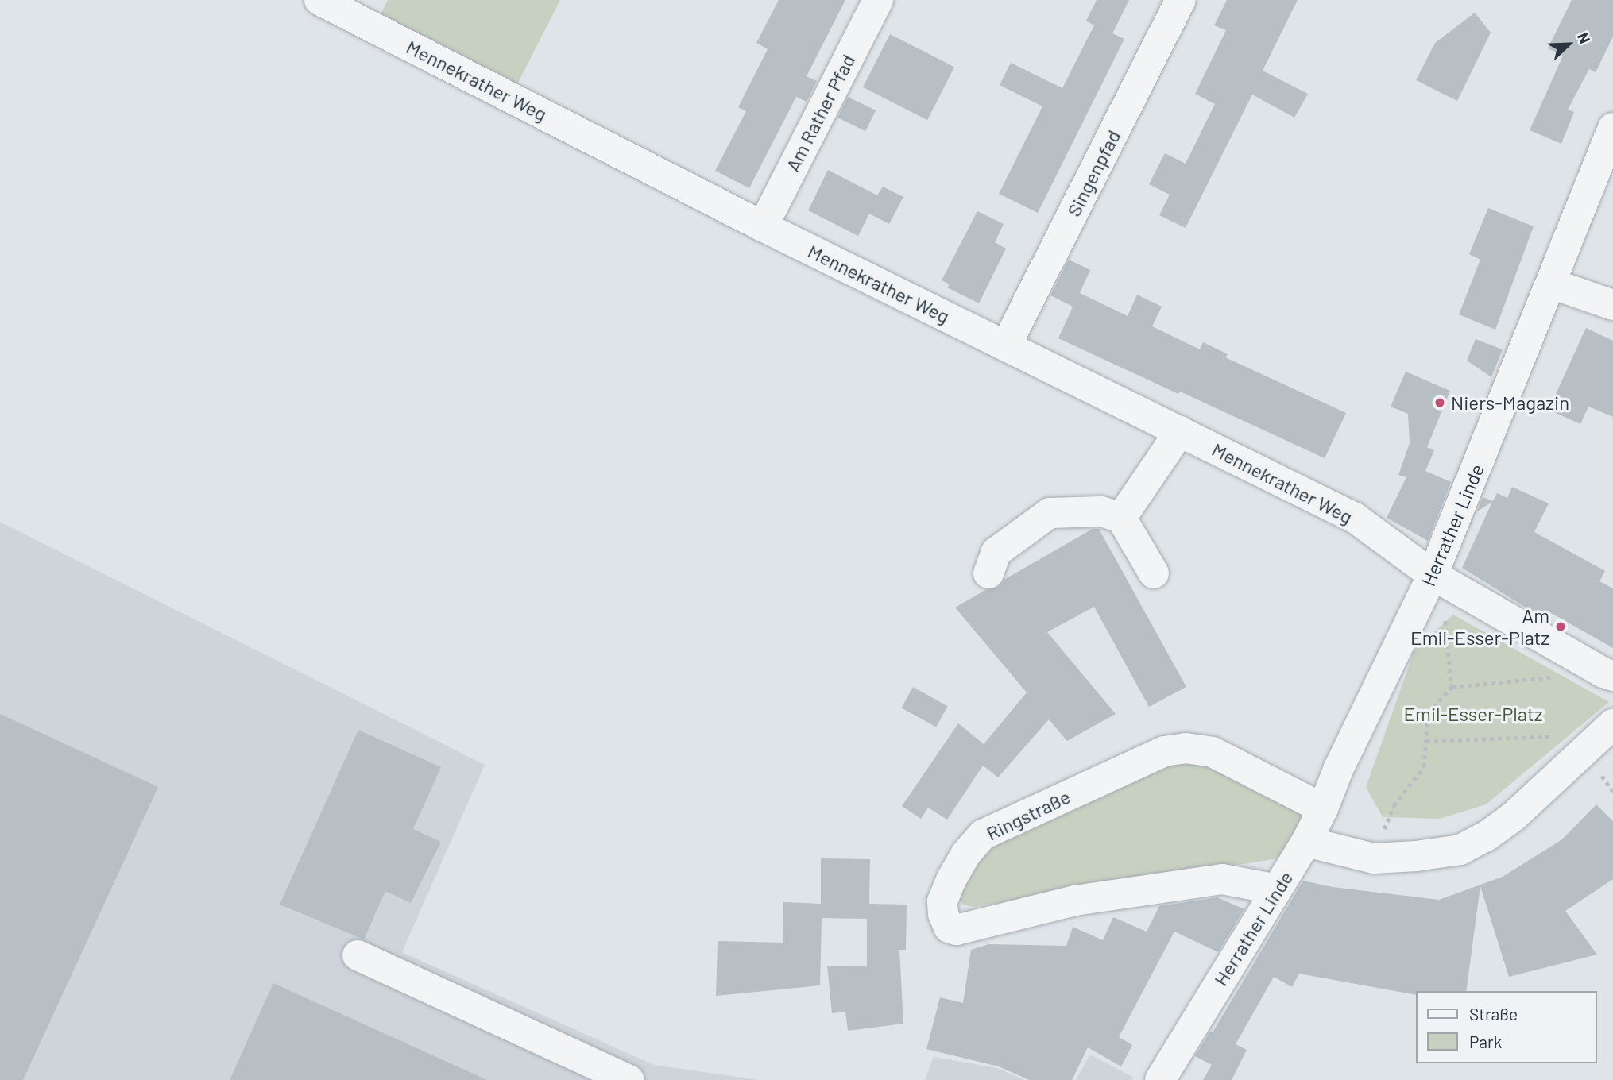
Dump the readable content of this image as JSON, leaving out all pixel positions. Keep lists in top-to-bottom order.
{
  "streets": {
    "street": [
      "Mennekrather Weg",
      "Am Rather Pfad",
      "Singenpfad",
      "Herrather Linde",
      "Ringstraße"
    ]
  },
  "crossings": [
    ["Mennekrather Weg", "Am Rather Pfad"],
    ["Mennekrather Weg", "Singenpfad"],
    ["Mennekrather Weg", "Herrather Linde"],
    ["Herrather Linde", "Ringstraße"]
  ],
  "parks": ["Emil-Esser-Platz"],
  "places": ["Niers-Magazin", "Am Emil-Esser-Platz"],
  "legend": ["Straße", "Park"],
  "north": "top right"
}
